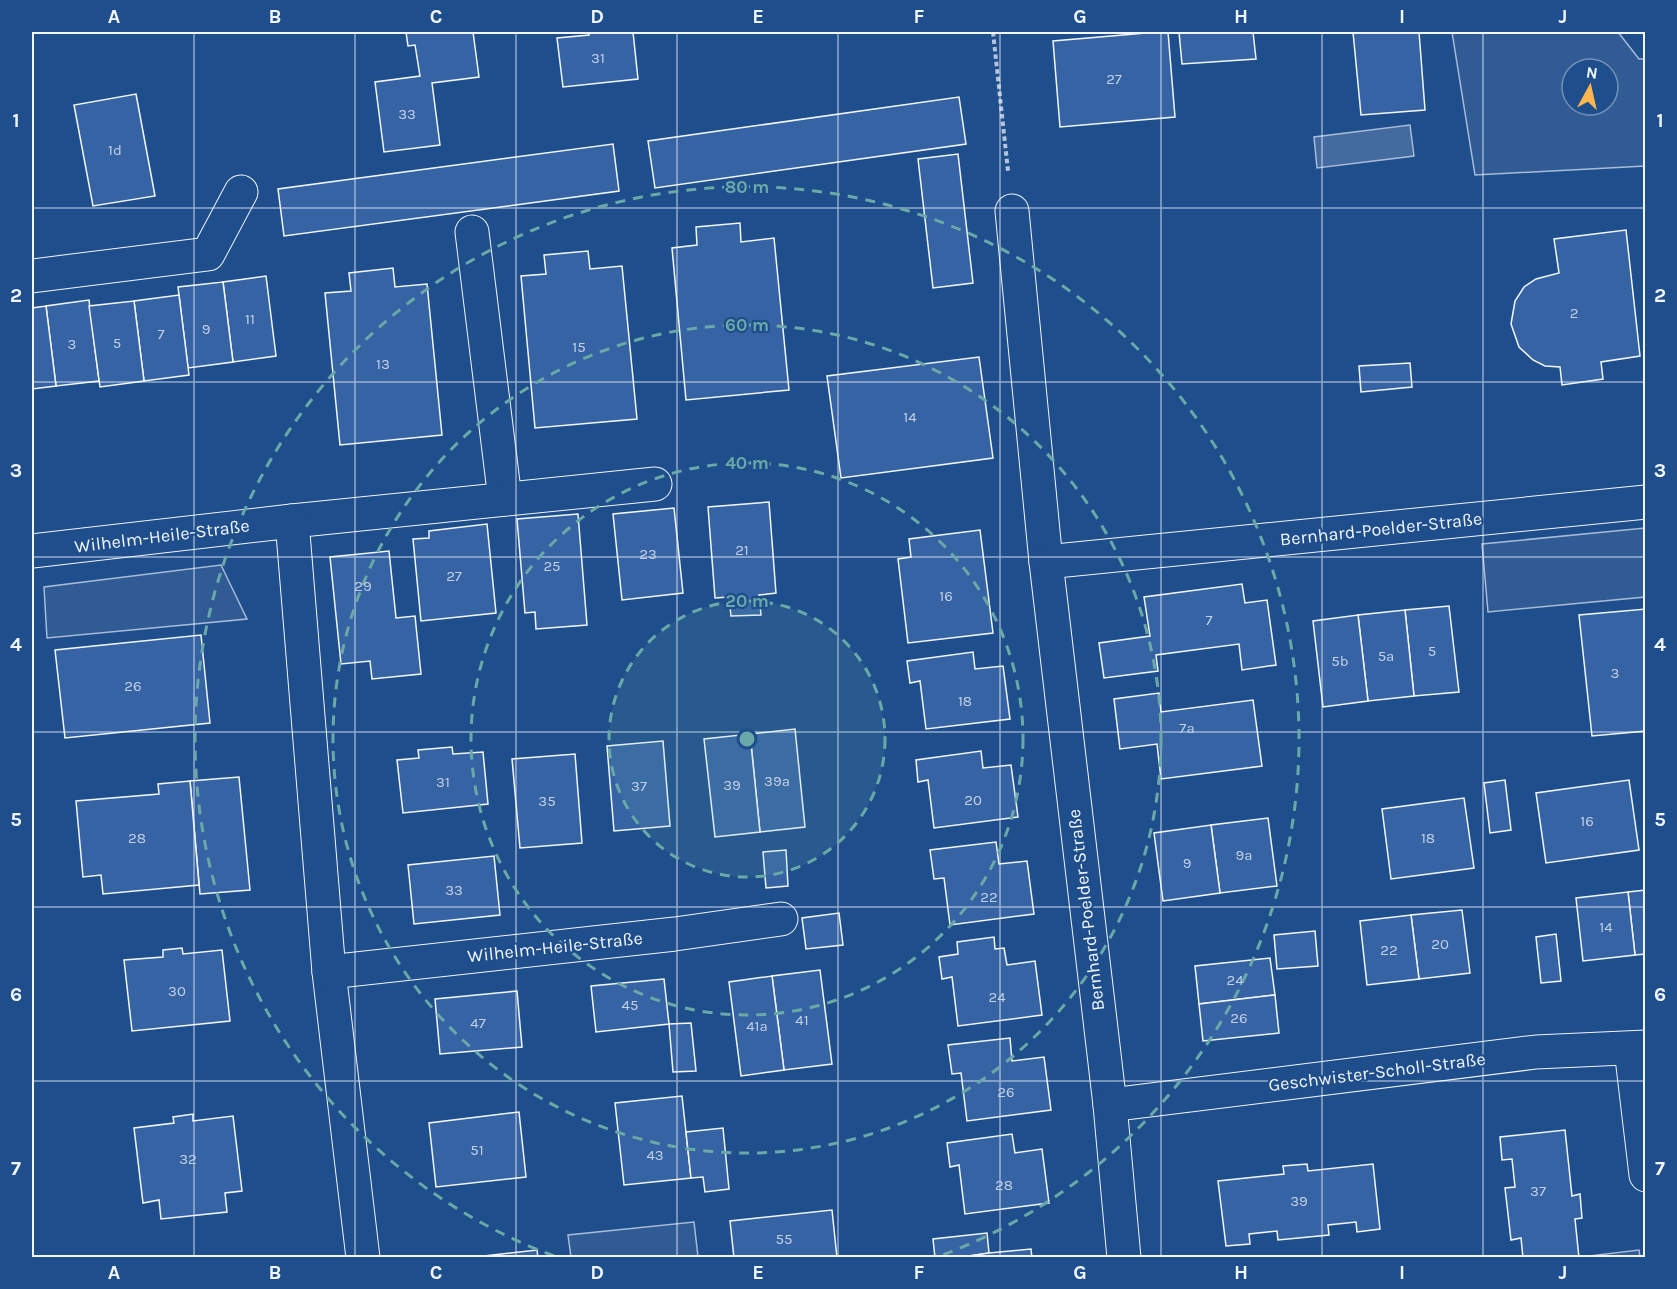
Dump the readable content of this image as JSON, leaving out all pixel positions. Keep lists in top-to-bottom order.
{
  "streets": {
    "street": ["Bernhard-Poelder-Straße", "Wilhelm-Heile-Straße", "Geschwister-Scholl-Straße"]
  },
  "crossings": [
    ["Bernhard-Poelder-Straße", "Geschwister-Scholl-Straße"]
  ],
  "house_numbers": [
    "31",
    "27",
    "33",
    "1d",
    "2",
    "11",
    "9",
    "7",
    "5",
    "3",
    "15",
    "13",
    "14",
    "21",
    "23",
    "25",
    "27",
    "29",
    "16",
    "7",
    "5",
    "5a",
    "5b",
    "3",
    "26",
    "18",
    "7a",
    "39a",
    "31",
    "39",
    "37",
    "20",
    "35",
    "16",
    "28",
    "18",
    "9a",
    "9",
    "33",
    "22",
    "14",
    "20",
    "22",
    "24",
    "30",
    "24",
    "45",
    "26",
    "41",
    "47",
    "41a",
    "26",
    "51",
    "43",
    "32",
    "28",
    "37",
    "39",
    "55"
  ],
  "north": "top",
  "grid": {
    "columns": [
      "A",
      "B",
      "C",
      "D",
      "E",
      "F",
      "G",
      "H",
      "I",
      "J"
    ],
    "rows": [
      "1",
      "2",
      "3",
      "4",
      "5",
      "6",
      "7"
    ]
  },
  "rings": [
    "80 m",
    "60 m",
    "40 m",
    "20 m"
  ]
}
